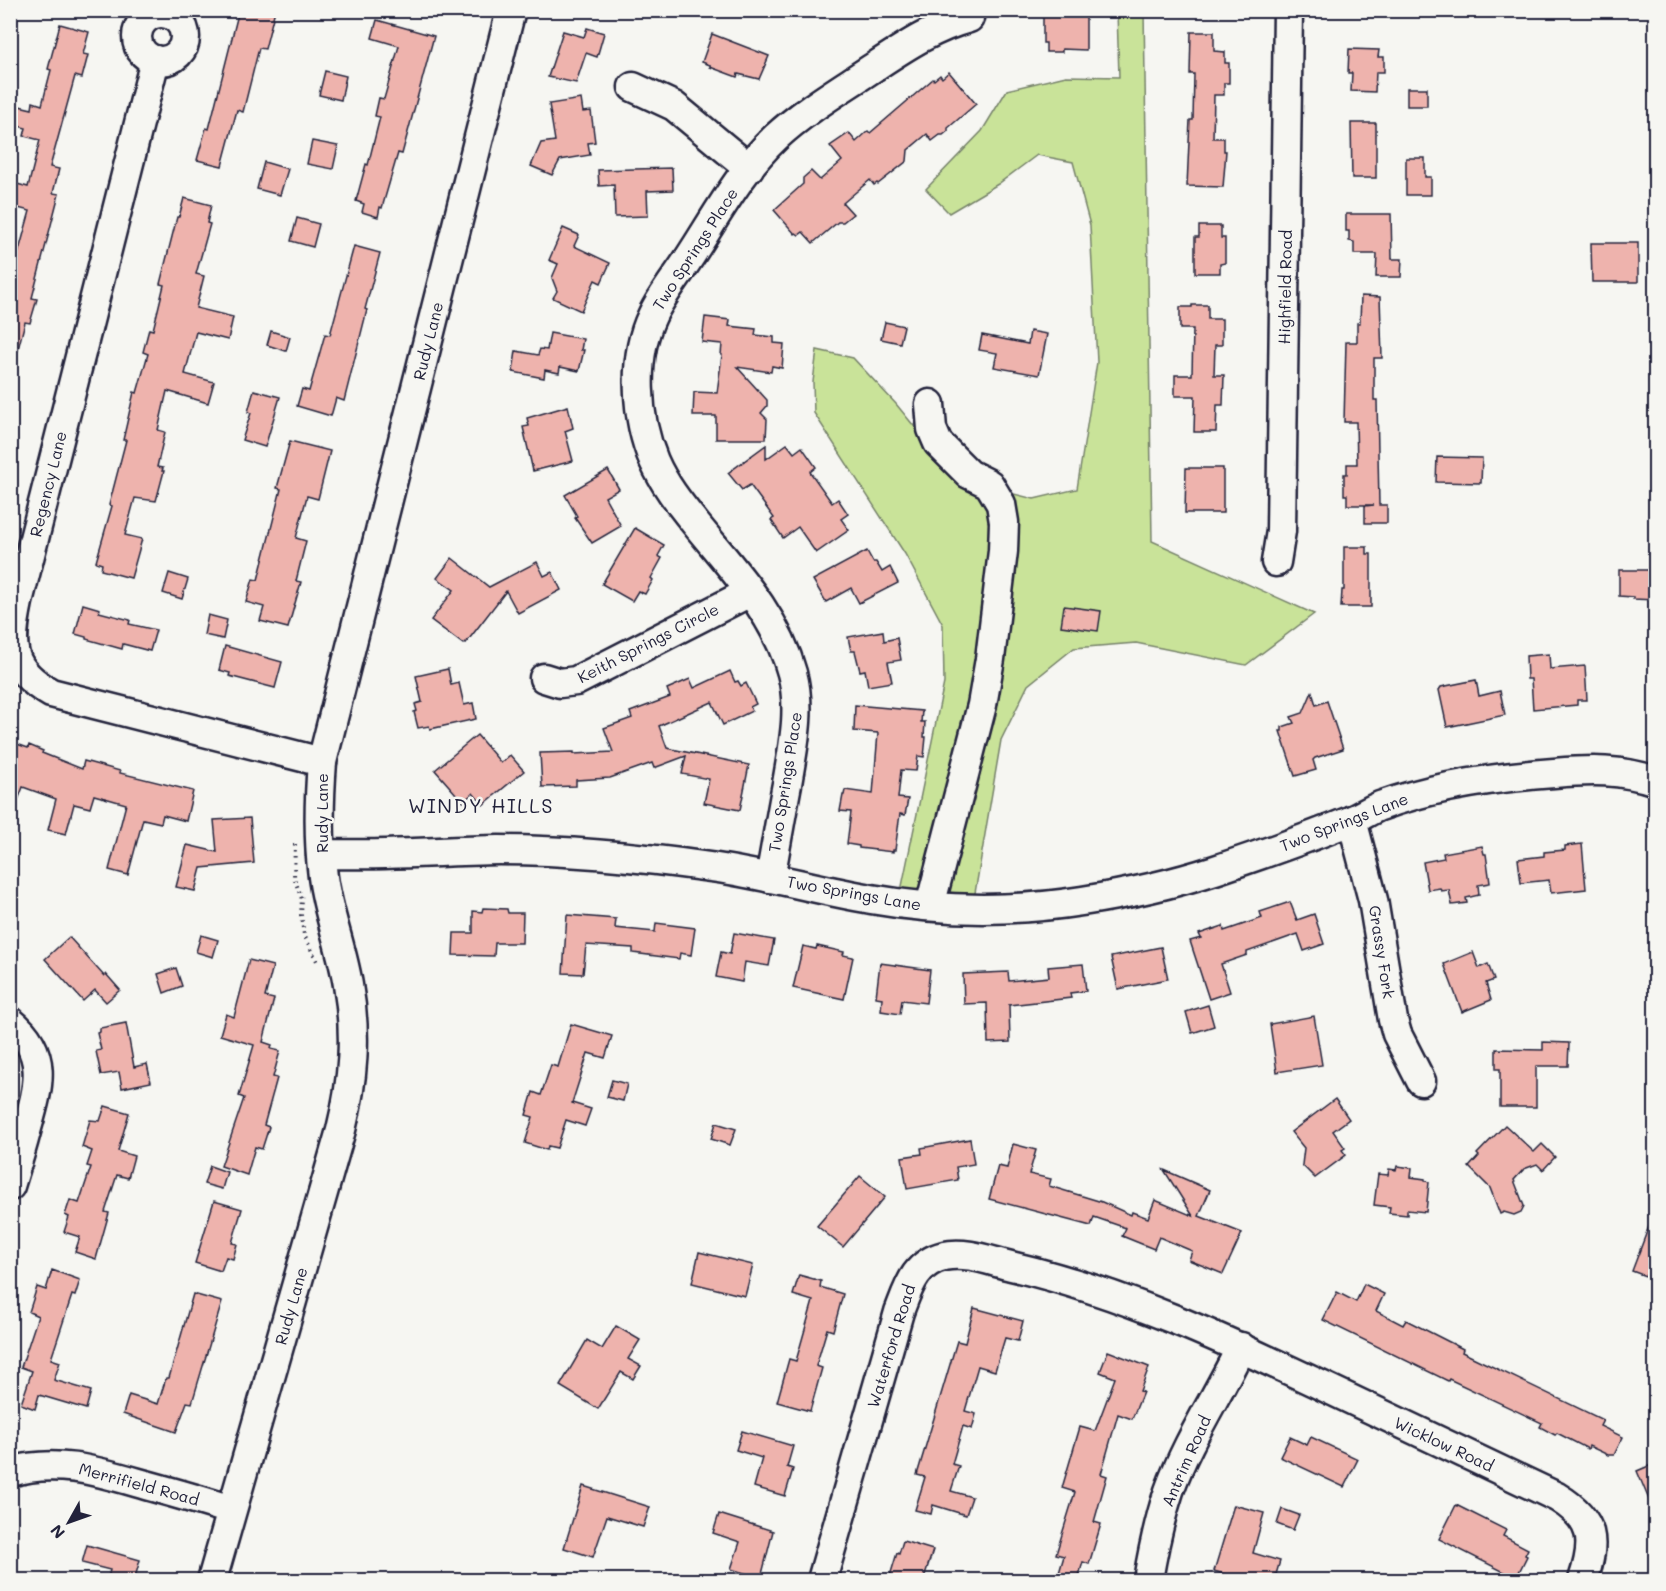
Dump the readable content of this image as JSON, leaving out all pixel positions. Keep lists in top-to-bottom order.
{
  "streets": {
    "street": [
      "Two Springs Place",
      "Highfield Road",
      "Rudy Lane",
      "Regency Lane",
      "Keith Springs Circle",
      "Two Springs Lane",
      "Grassy Fork",
      "Waterford Road",
      "Wicklow Road",
      "Antrim Road",
      "Merrifield Road"
    ]
  },
  "crossings": [
    ["Two Springs Place", "Keith Springs Circle"],
    ["Two Springs Place", "Two Springs Lane"],
    ["Rudy Lane", "Regency Lane"],
    ["Rudy Lane", "Two Springs Lane"],
    ["Rudy Lane", "Merrifield Road"],
    ["Two Springs Lane", "Grassy Fork"],
    ["Waterford Road", "Wicklow Road"],
    ["Waterford Road", "Antrim Road"],
    ["Wicklow Road", "Antrim Road"]
  ],
  "districts": ["WINDY HILLS"],
  "north": "bottom left"
}
